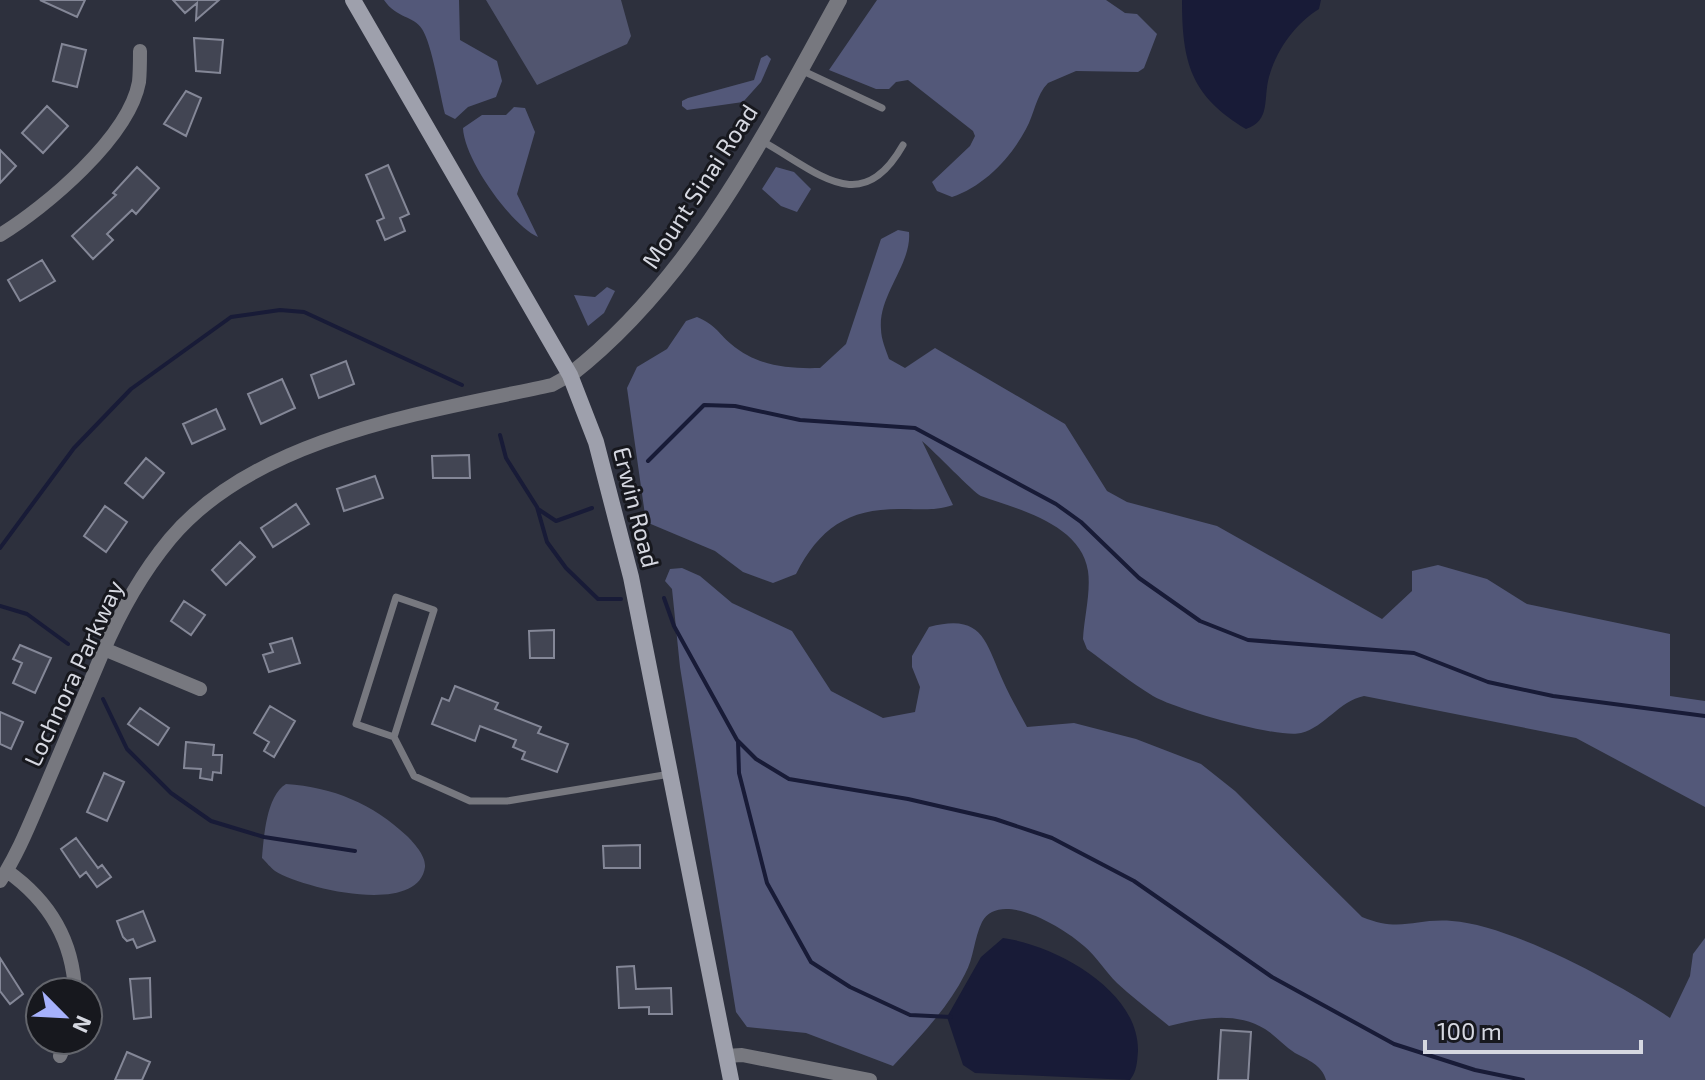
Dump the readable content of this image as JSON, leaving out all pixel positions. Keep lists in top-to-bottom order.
{
  "streets": {
    "main road": ["Erwin Road"],
    "street": ["Mount Sinai Road", "Lochnora Parkway"]
  },
  "crossings": [
    ["Mount Sinai Road", "Erwin Road"],
    ["Mount Sinai Road", "Lochnora Parkway"],
    ["Erwin Road", "Lochnora Parkway"]
  ],
  "scale_bar": "100 m",
  "north": "bottom right"
}
